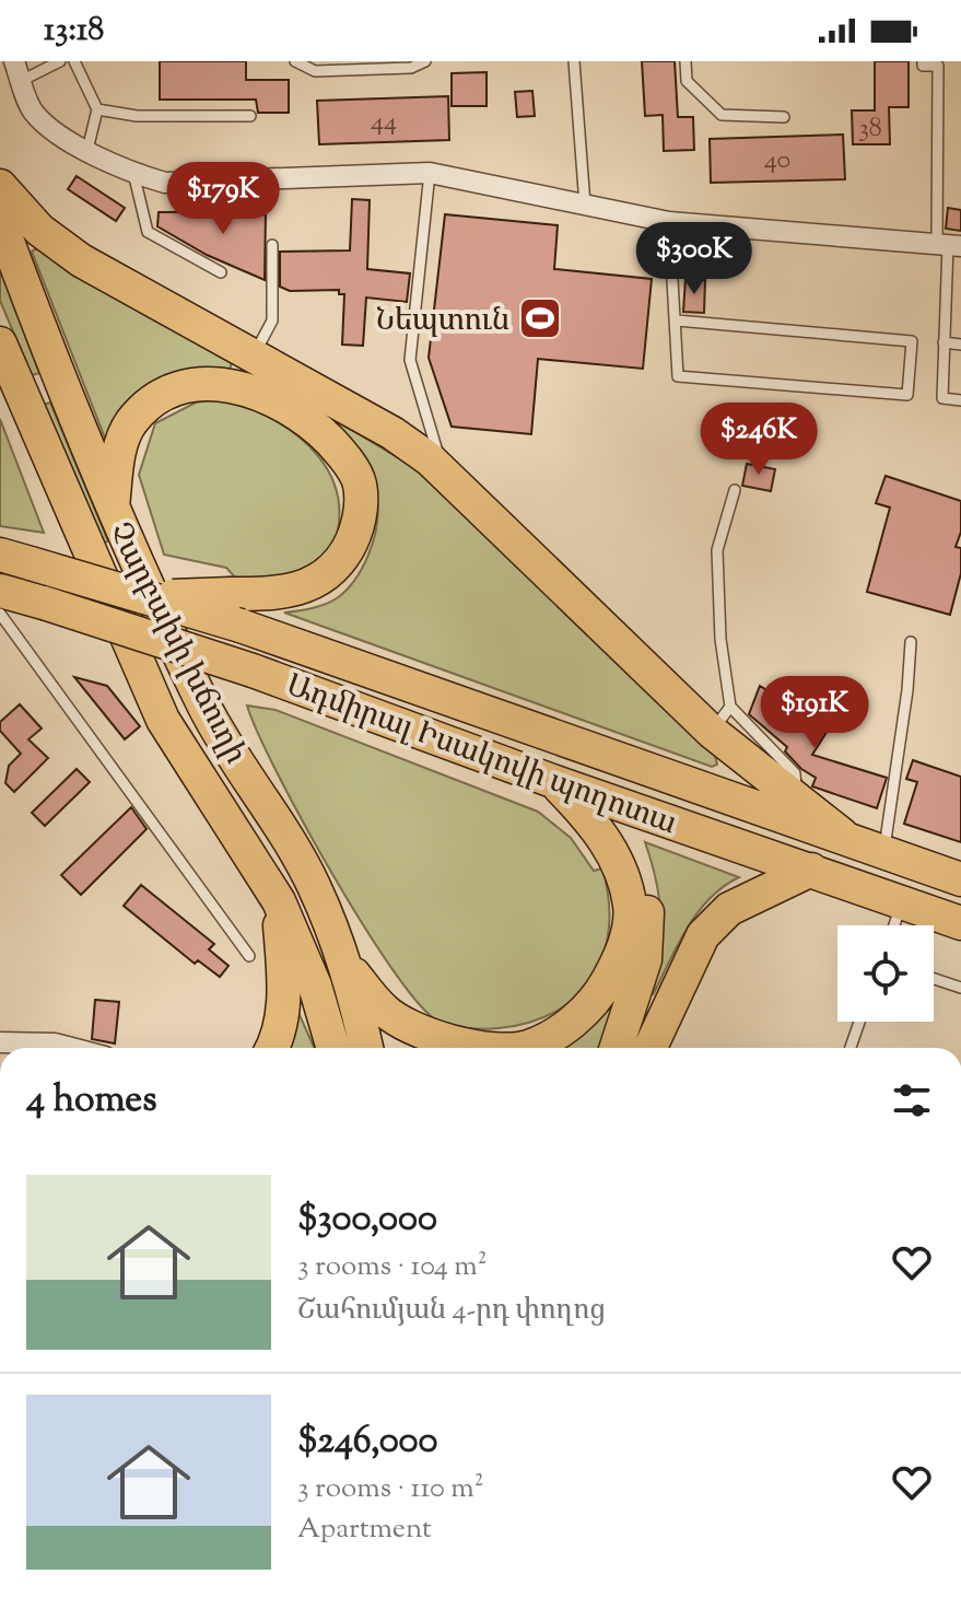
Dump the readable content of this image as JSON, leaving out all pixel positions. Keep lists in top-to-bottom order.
{
  "streets": {
    "highway": ["Չարբախի խճուղի", "Ադմիրալ Իսակովի պողոտա"]
  },
  "places": {
    "sports": ["Նեպտուն"]
  },
  "house_numbers": ["44", "38", "40"],
  "page": {
    "status": "13:18",
    "price": [
      "$179K",
      "$300K",
      "$246K",
      "$191K"
    ],
    "heading": "4 homes",
    "list": [
      {
        "name": "$300,000",
        "note": "3 rooms · 104 m² · Շահումյան 4-րդ փողոց"
      },
      {
        "name": "$246,000",
        "note": "3 rooms · 110 m² · Apartment"
      }
    ]
  }
}
